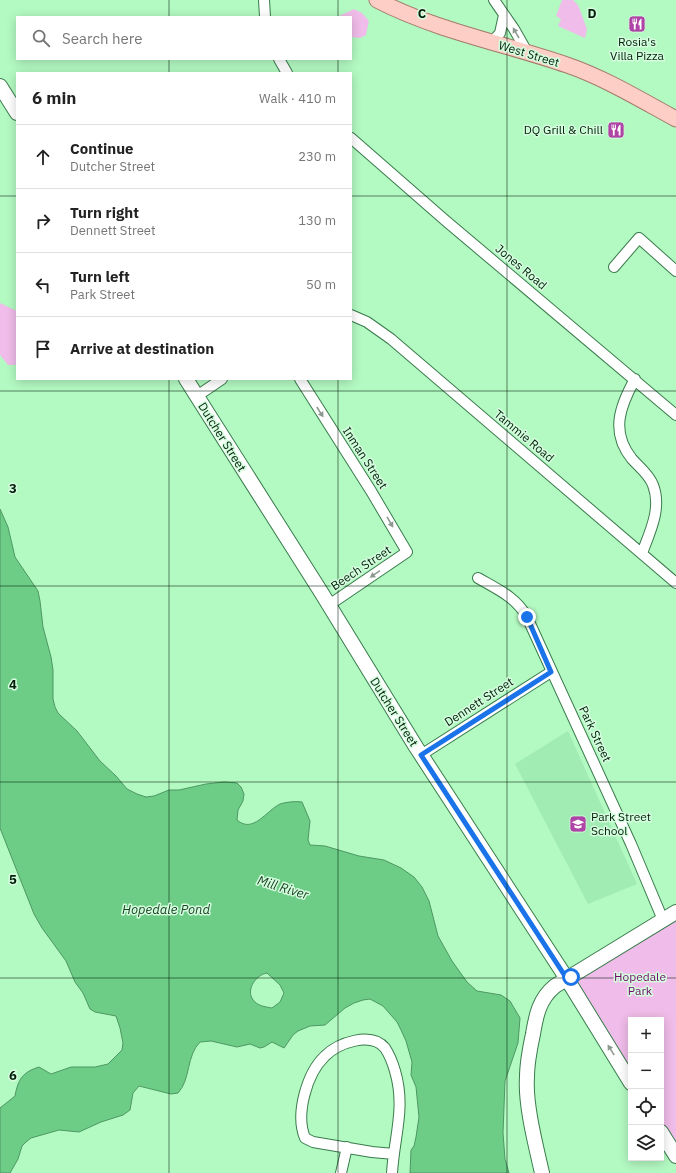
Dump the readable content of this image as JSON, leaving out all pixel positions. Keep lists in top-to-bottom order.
{
  "streets": {
    "main road": ["West Street"],
    "street": [
      "Jones Road",
      "Tammie Road",
      "Dutcher Street",
      "Inman Street",
      "Beech Street",
      "Dennett Street",
      "Park Street"
    ]
  },
  "crossings": [
    ["Dutcher Street", "Beech Street"],
    ["Dutcher Street", "Dennett Street"],
    ["Inman Street", "Beech Street"],
    ["Dennett Street", "Park Street"]
  ],
  "one_way": ["Inman Street", "Beech Street"],
  "water": ["Mill River", "Hopedale Pond"],
  "parks": ["Hopedale Park"],
  "places": {
    "restaurant": ["Rosia's Villa Pizza", "DQ Grill & Chill"],
    "school or university": ["Park Street School"]
  },
  "page": {
    "search": "Search here",
    "heading": ["6 min", "Walk · 410 m"],
    "list": [
      ["Continue", "Dutcher Street", "230 m"],
      ["Turn right", "Dennett Street", "130 m"],
      ["Turn left", "Park Street", "50 m"],
      "Arrive at destination"
    ],
    "map_buttons": ["+", "−"]
  },
  "grid": {
    "columns": ["C", "D"],
    "rows": [
      "3",
      "4",
      "5",
      "6"
    ]
  }
}
